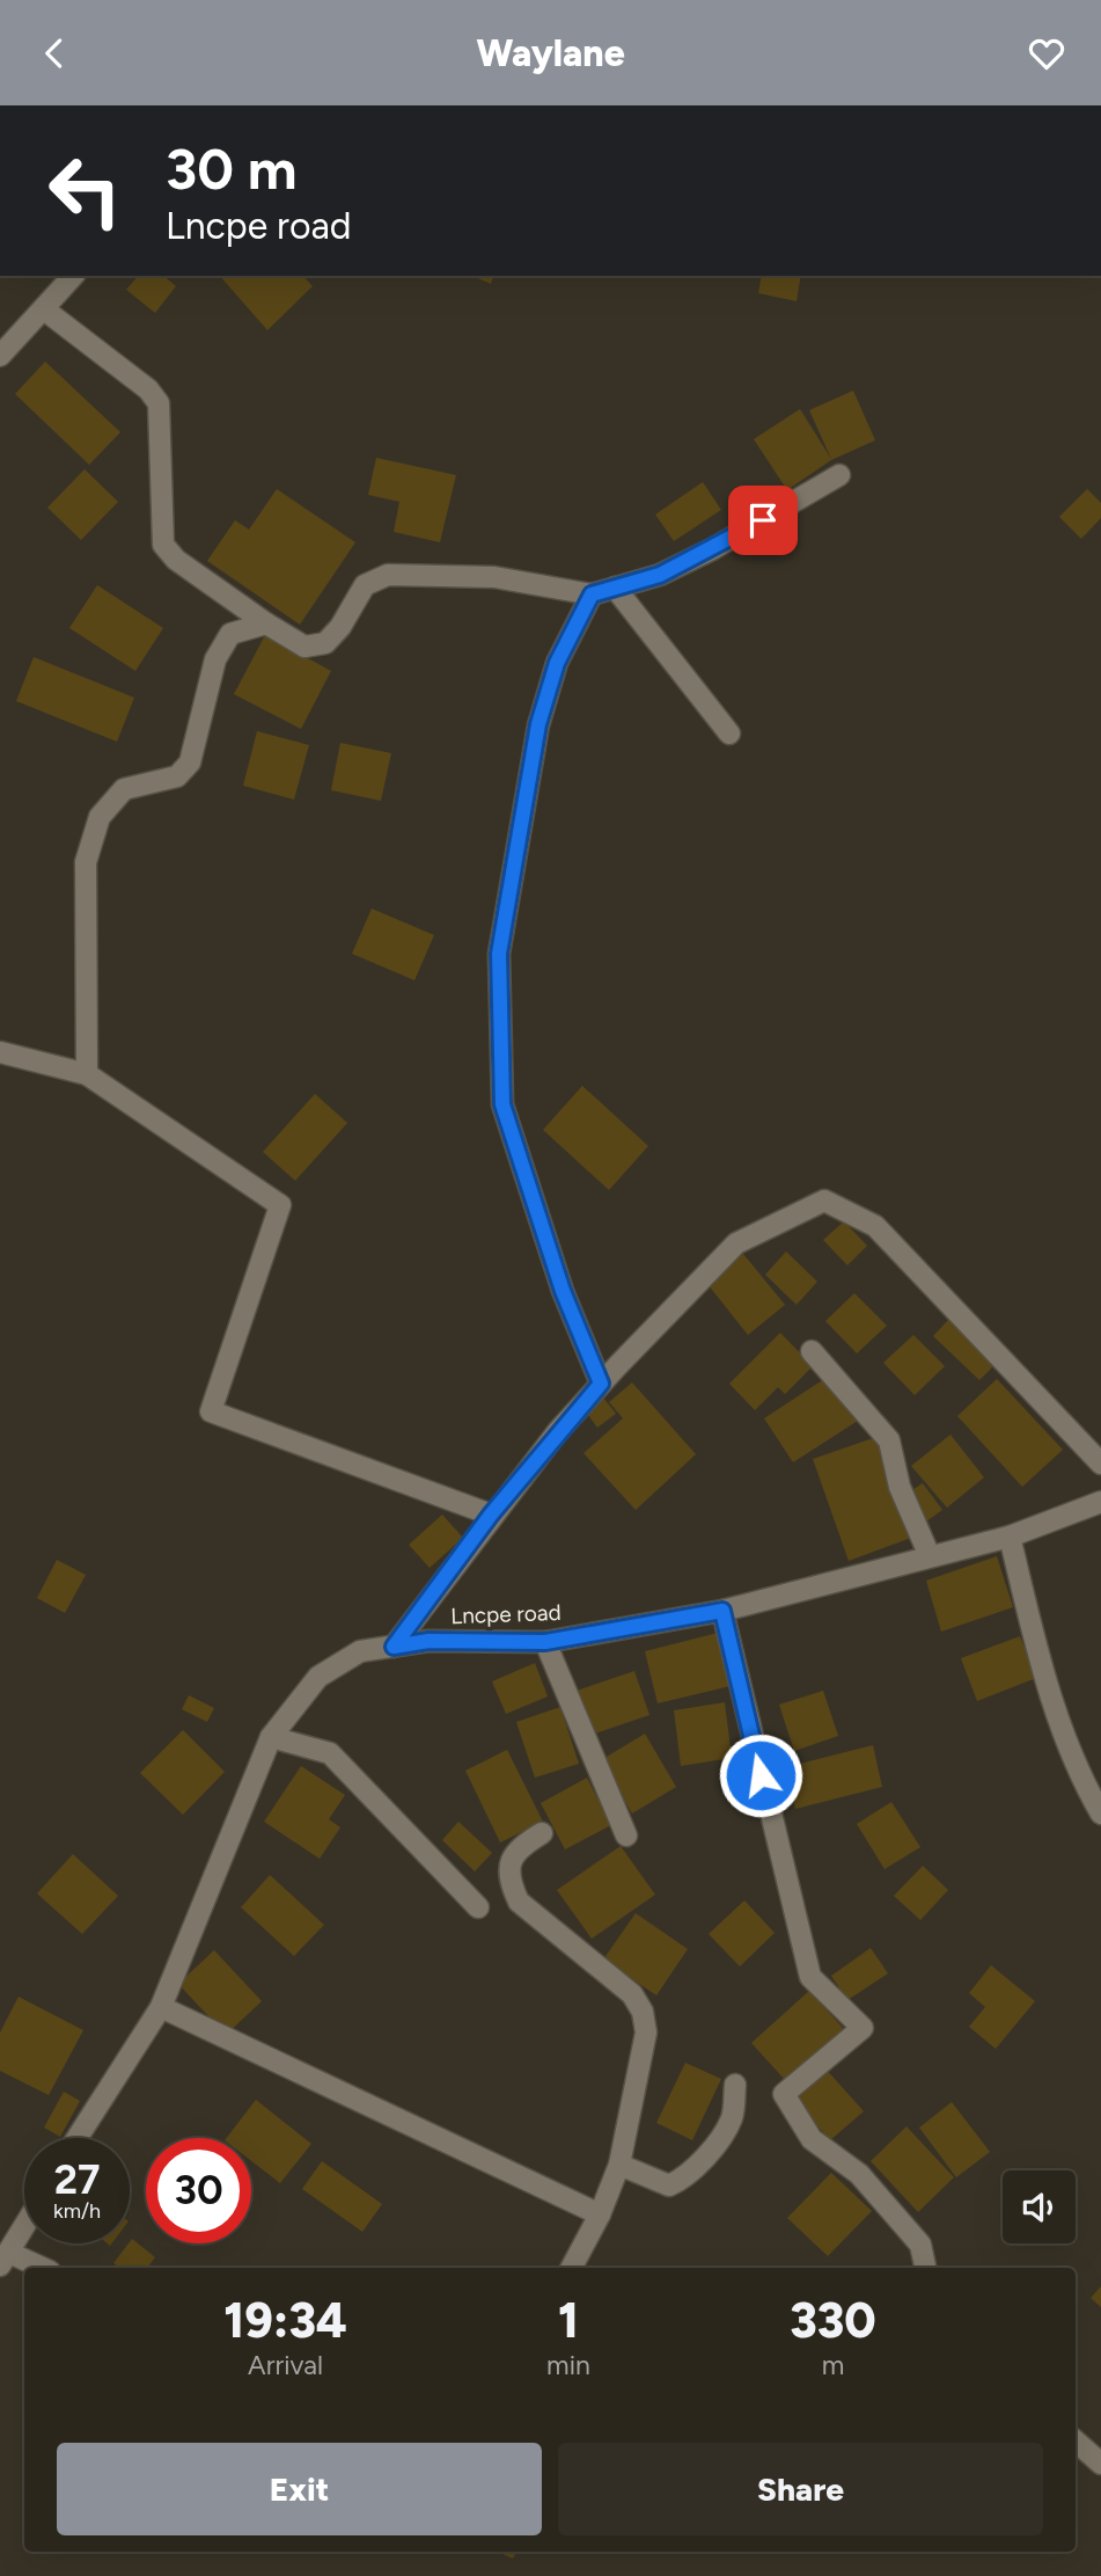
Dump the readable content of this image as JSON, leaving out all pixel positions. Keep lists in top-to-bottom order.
{
  "streets": {
    "street": ["Lncpe road"]
  },
  "page": {
    "header": "Waylane",
    "turn": ["30 m", "Lncpe road"],
    "speed": "27 km/h",
    "limit": "30",
    "eta": [
      "19:34",
      "Arrival",
      "1",
      "min",
      "330",
      "m"
    ],
    "buttons": ["Exit", "Share"]
  }
}
